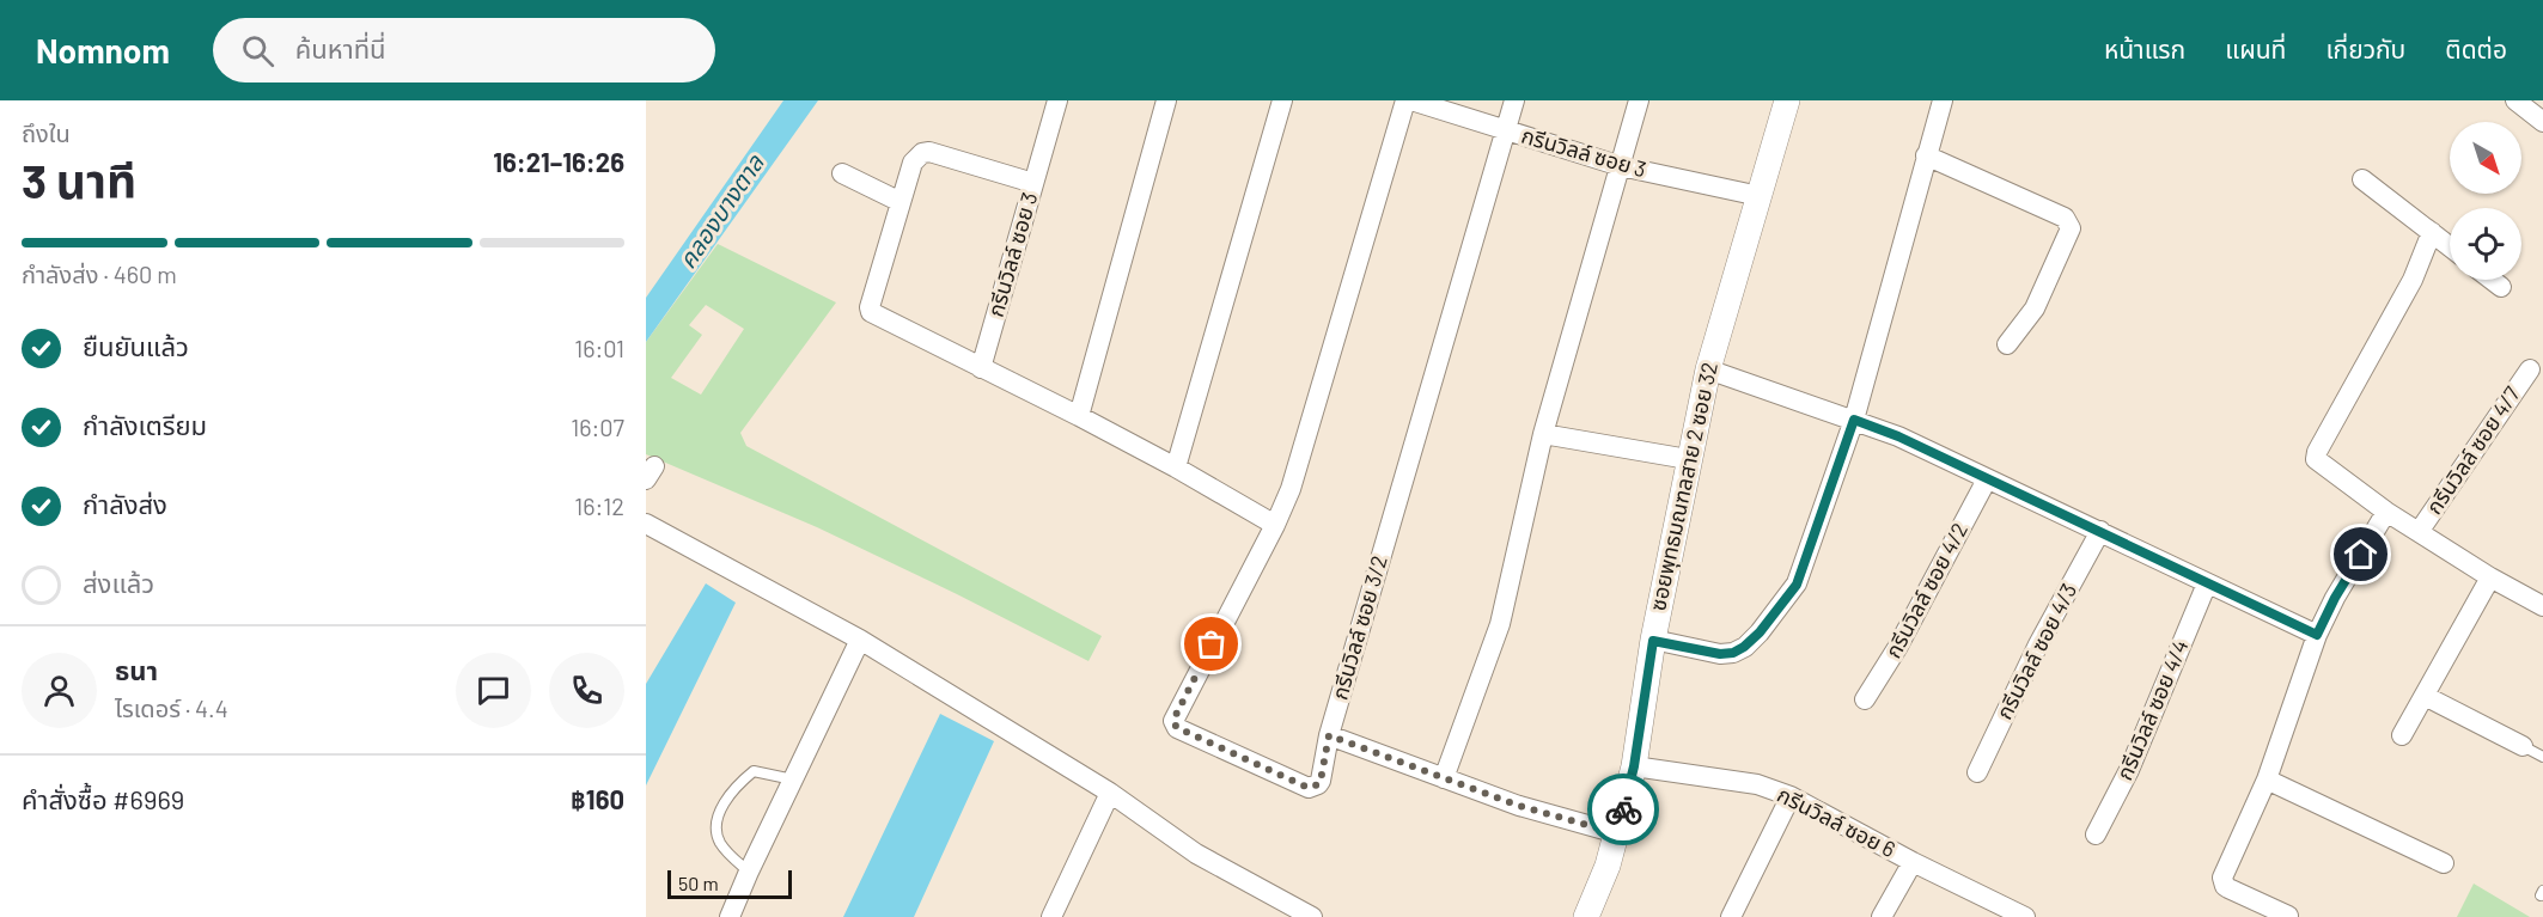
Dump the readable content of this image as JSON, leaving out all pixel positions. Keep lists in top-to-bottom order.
{
  "streets": {
    "street": [
      "กรีนวิลล์ ซอย 3",
      "กรีนวิลล์ ซอย 4/7",
      "ซอยพุทธมณฑลสาย 2 ซอย 32",
      "กรีนวิลล์ ซอย 4/2",
      "กรีนวิลล์ ซอย 3/2",
      "กรีนวิลล์ ซอย 4/3",
      "กรีนวิลล์ ซอย 4/4",
      "กรีนวิลล์ ซอย 6"
    ]
  },
  "crossings": [
    ["กรีนวิลล์ ซอย 3", "ซอยพุทธมณฑลสาย 2 ซอย 32"],
    ["กรีนวิลล์ ซอย 3", "กรีนวิลล์ ซอย 3/2"],
    ["ซอยพุทธมณฑลสาย 2 ซอย 32", "กรีนวิลล์ ซอย 6"]
  ],
  "water": ["คลองบางตาล"],
  "scale_bar": "50 m",
  "north": "bottom right",
  "page": {
    "header": "Nomnom",
    "search": "ค้นหาที่นี่",
    "nav": [
      "หน้าแรก",
      "แผนที่",
      "เกี่ยวกับ",
      "ติดต่อ"
    ],
    "heading": ["3 นาที", "ถึงใน", "16:21–16:26"],
    "panel": [
      "ธนา",
      "ไรเดอร์ · 4.4",
      "คำสั่งซื้อ #6969",
      "฿160"
    ],
    "bar": "กำลังส่ง · 460 m",
    "list": [
      ["ยืนยันแล้ว", "16:01"],
      ["กำลังเตรียม", "16:07"],
      ["กำลังส่ง", "16:12"],
      "ส่งแล้ว"
    ],
    "scale": "50 m"
  }
}
